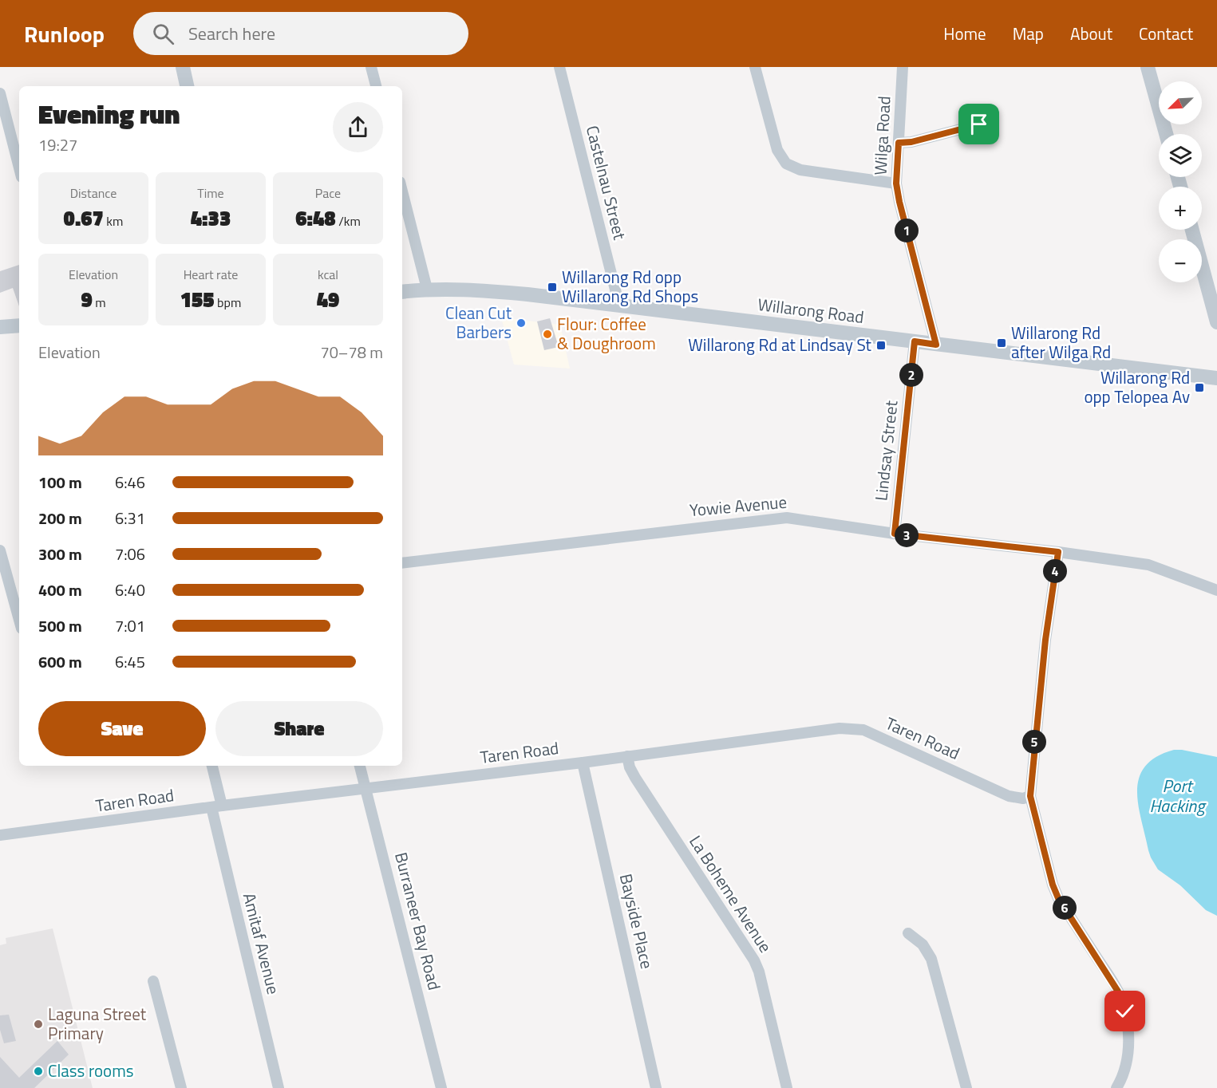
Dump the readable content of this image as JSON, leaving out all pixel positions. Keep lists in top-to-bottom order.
{
  "streets": {
    "street": [
      "Wilga Road",
      "Castelnau Street",
      "Willarong Road",
      "Lindsay Street",
      "Yowie Avenue",
      "Taren Road",
      "La Boheme Avenue",
      "Burraneer Bay Road",
      "Bayside Place",
      "Amitaf Avenue"
    ]
  },
  "crossings": [
    ["Wilga Road", "Willarong Road"],
    ["Castelnau Street", "Willarong Road"],
    ["Willarong Road", "Lindsay Street"],
    ["Lindsay Street", "Yowie Avenue"],
    ["Taren Road", "La Boheme Avenue"],
    ["Taren Road", "Burraneer Bay Road"],
    ["Taren Road", "Bayside Place"],
    ["Taren Road", "Amitaf Avenue"]
  ],
  "water": ["Port Hacking"],
  "places": {
    "transit": [
      "Willarong Rd opp Willarong Rd Shops",
      "Willarong Rd after Wilga Rd",
      "Willarong Rd at Lindsay St",
      "Willarong Rd opp Telopea Av"
    ],
    "other": [
      "Clean Cut Barbers",
      "Flour: Coffee & Doughroom",
      "Laguna Street Primary",
      "Class rooms"
    ]
  },
  "north": "bottom left",
  "page": {
    "header": "Runloop",
    "search": "Search here",
    "nav": [
      "Home",
      "Map",
      "About",
      "Contact"
    ],
    "map_buttons": ["+", "−"],
    "heading": ["Evening run", "19:27"],
    "stats": [
      ["Distance", "0.67 km"],
      ["Time", "4:33"],
      ["Pace", "6:48 /km"],
      ["Elevation", "9 m"],
      ["Heart rate", "155 bpm"],
      ["kcal", "49"]
    ],
    "pins": [
      "1",
      "2",
      "3",
      "4",
      "5",
      "6"
    ],
    "chart": ["Elevation", "70–78 m"],
    "list": [
      {
        "name": "100 m",
        "note": "6:46"
      },
      {
        "name": "200 m",
        "note": "6:31"
      },
      {
        "name": "300 m",
        "note": "7:06"
      },
      {
        "name": "400 m",
        "note": "6:40"
      },
      {
        "name": "500 m",
        "note": "7:01"
      },
      {
        "name": "600 m",
        "note": "6:45"
      }
    ],
    "buttons": ["Save", "Share"]
  }
}
